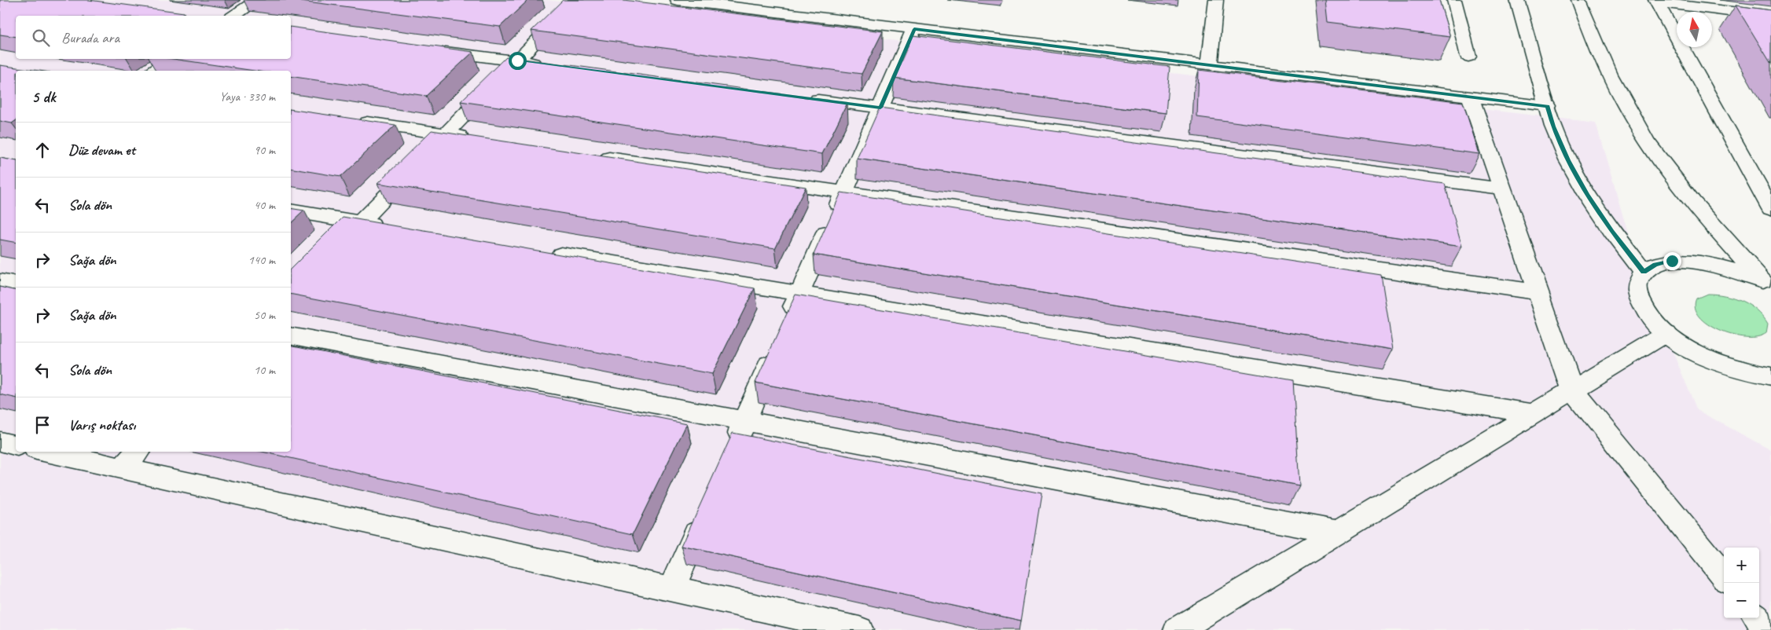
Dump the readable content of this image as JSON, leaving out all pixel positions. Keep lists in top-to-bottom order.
{
  "north": "top",
  "page": {
    "search": "Burada ara",
    "heading": ["5 dk", "Yaya · 330 m"],
    "list": [
      ["Düz devam et", "90 m"],
      ["Sola dön", "40 m"],
      ["Sağa dön", "140 m"],
      ["Sağa dön", "50 m"],
      ["Sola dön", "10 m"],
      "Varış noktası"
    ],
    "map_buttons": ["+", "−"]
  }
}
